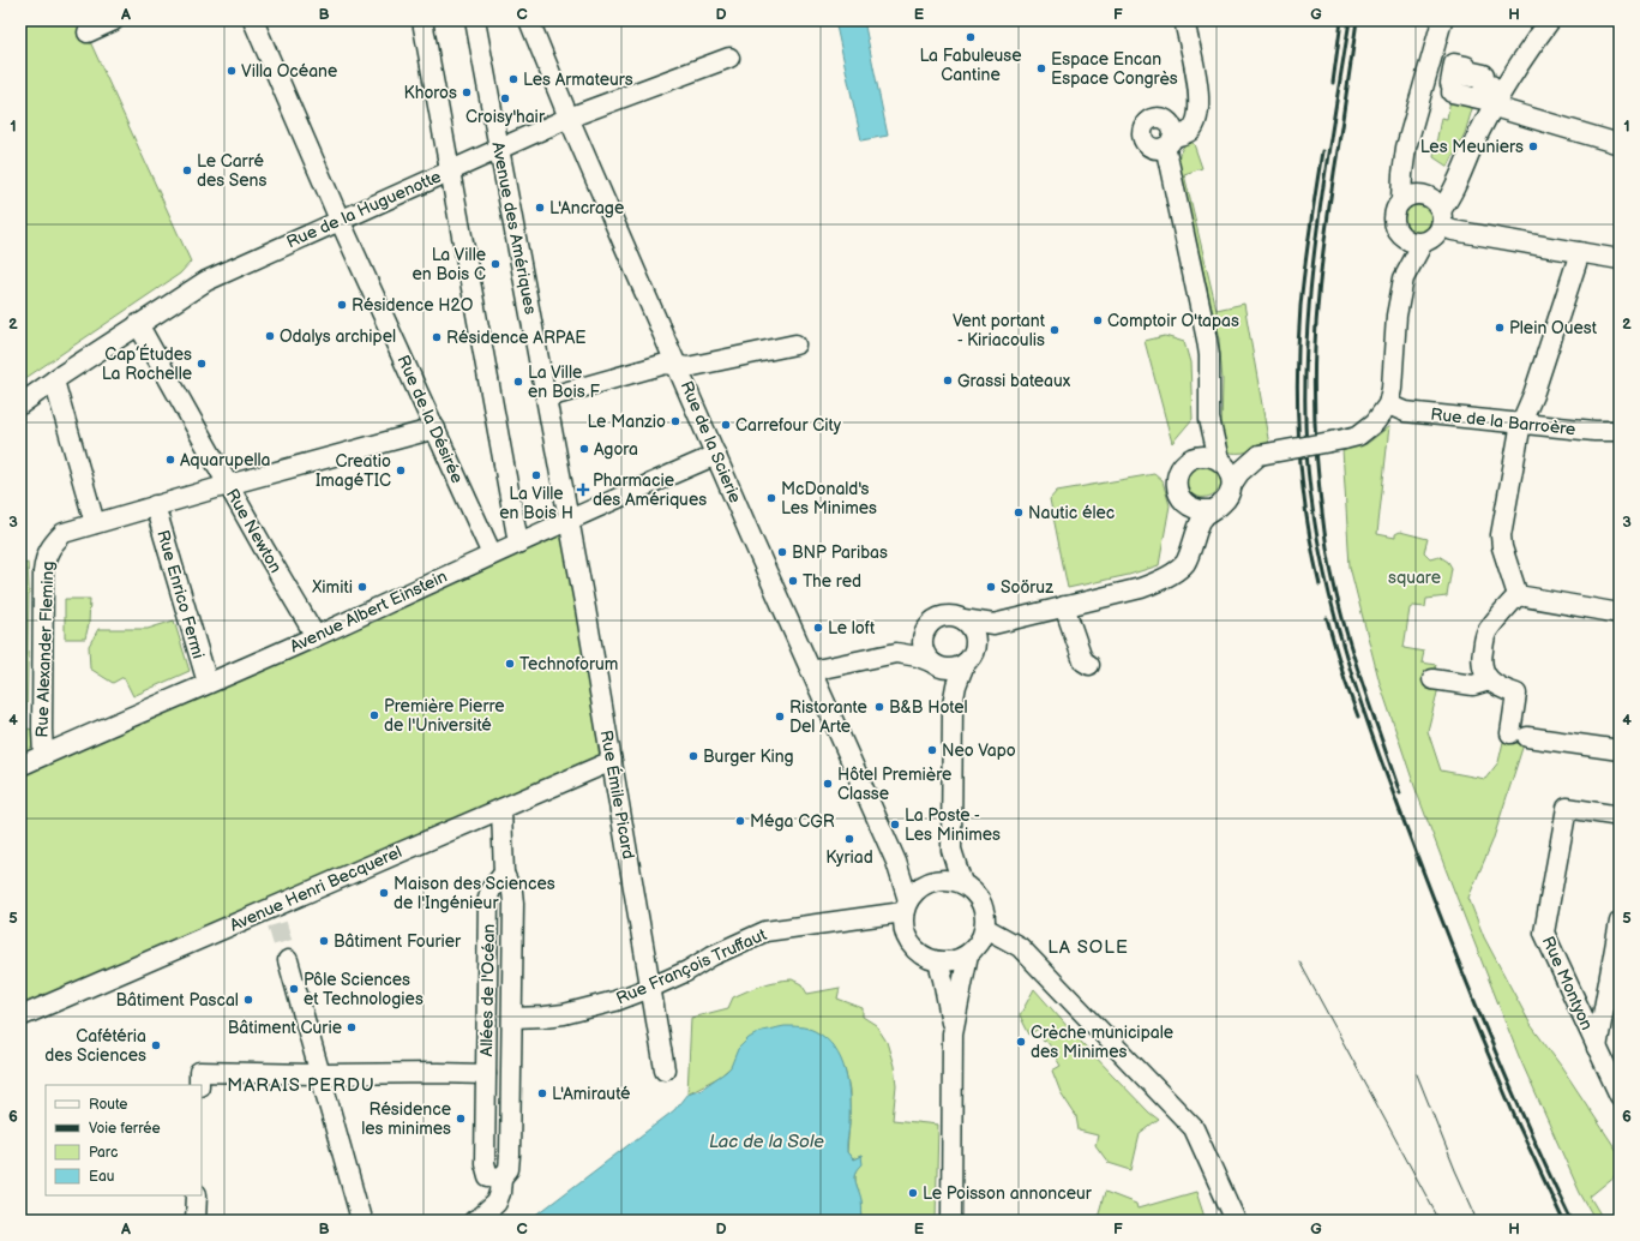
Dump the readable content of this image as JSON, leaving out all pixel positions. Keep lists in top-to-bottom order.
{
  "streets": {
    "street": [
      "Rue de la Huguenotte",
      "Avenue des Amériques",
      "Rue de la Désirée",
      "Rue de la Barroère",
      "Rue de la Scierie",
      "Rue Newton",
      "Rue Enrico Fermi",
      "Avenue Albert Einstein",
      "Rue Alexander Fleming",
      "Rue Émile Picard",
      "Avenue Henri Becquerel",
      "Rue François Truffaut",
      "Rue Montyon",
      "Allées de l'Océan"
    ]
  },
  "crossings": [
    ["Rue de la Huguenotte", "Avenue des Amériques"],
    ["Rue de la Huguenotte", "Rue de la Désirée"],
    ["Rue de la Huguenotte", "Rue de la Scierie"],
    ["Rue de la Huguenotte", "Rue Newton"],
    ["Avenue des Amériques", "Avenue Albert Einstein"],
    ["Avenue des Amériques", "Rue Émile Picard"],
    ["Rue de la Désirée", "Avenue Albert Einstein"],
    ["Rue de la Désirée", "Rue Alexander Fleming"],
    ["Rue de la Scierie", "Avenue Albert Einstein"],
    ["Rue de la Scierie", "Rue François Truffaut"],
    ["Rue Newton", "Avenue Albert Einstein"],
    ["Rue Newton", "Rue Alexander Fleming"],
    ["Rue Enrico Fermi", "Avenue Albert Einstein"],
    ["Rue Enrico Fermi", "Rue Alexander Fleming"],
    ["Avenue Albert Einstein", "Rue Alexander Fleming"],
    ["Avenue Albert Einstein", "Rue Émile Picard"],
    ["Rue Émile Picard", "Avenue Henri Becquerel"],
    ["Rue Émile Picard", "Rue François Truffaut"],
    ["Rue François Truffaut", "Allées de l'Océan"]
  ],
  "districts": ["LA SOLE", "MARAIS PERDU"],
  "water": ["Lac de la Sole"],
  "parks": ["square"],
  "places": {
    "other": [
      "La Fabuleuse Cantine",
      "Espace Encan Espace Congrès",
      "Villa Océane",
      "Les Armateurs",
      "Khoros",
      "Croisy'hair",
      "Les Meuniers",
      "Le Carré des Sens",
      "L'Ancrage",
      "La Ville en Bois C",
      "Résidence H2O",
      "Comptoir O'tapas",
      "Plein Ouest",
      "Vent portant - Kiriacoulis",
      "Odalys archipel",
      "Résidence ARPAE",
      "Cap’Études La Rochelle",
      "Grassi bateaux",
      "La Ville en Bois F",
      "Le Manzio",
      "Carrefour City",
      "Agora",
      "Aquarupella",
      "Creatio ImagéTIC",
      "La Ville en Bois H",
      "McDonald's Les Minimes",
      "Nautic élec",
      "BNP Paribas",
      "The red",
      "Ximiti",
      "Soöruz",
      "Le loft",
      "Technoforum",
      "B&B Hotel",
      "Première Pierre de l'Université",
      "Ristorante Del Arte",
      "Neo Vapo",
      "Burger King",
      "Hôtel Première Classe",
      "Méga CGR",
      "La Poste - Les Minimes",
      "Kyriad",
      "Maison des Sciences de l'Ingénieur",
      "Bâtiment Fourier",
      "Pôle Sciences et Technologies",
      "Bâtiment Pascal",
      "Bâtiment Curie",
      "Crèche municipale des Minimes",
      "Cafétéria des Sciences",
      "L'Amirauté",
      "Résidence les minimes",
      "Le Poisson annonceur"
    ],
    "health": ["Pharmacie des Amériques"]
  },
  "legend": [
    "Route",
    "Voie ferrée",
    "Parc",
    "Eau"
  ],
  "grid": {
    "columns": [
      "A",
      "B",
      "C",
      "D",
      "E",
      "F",
      "G",
      "H"
    ],
    "rows": [
      "1",
      "2",
      "3",
      "4",
      "5",
      "6"
    ]
  }
}
